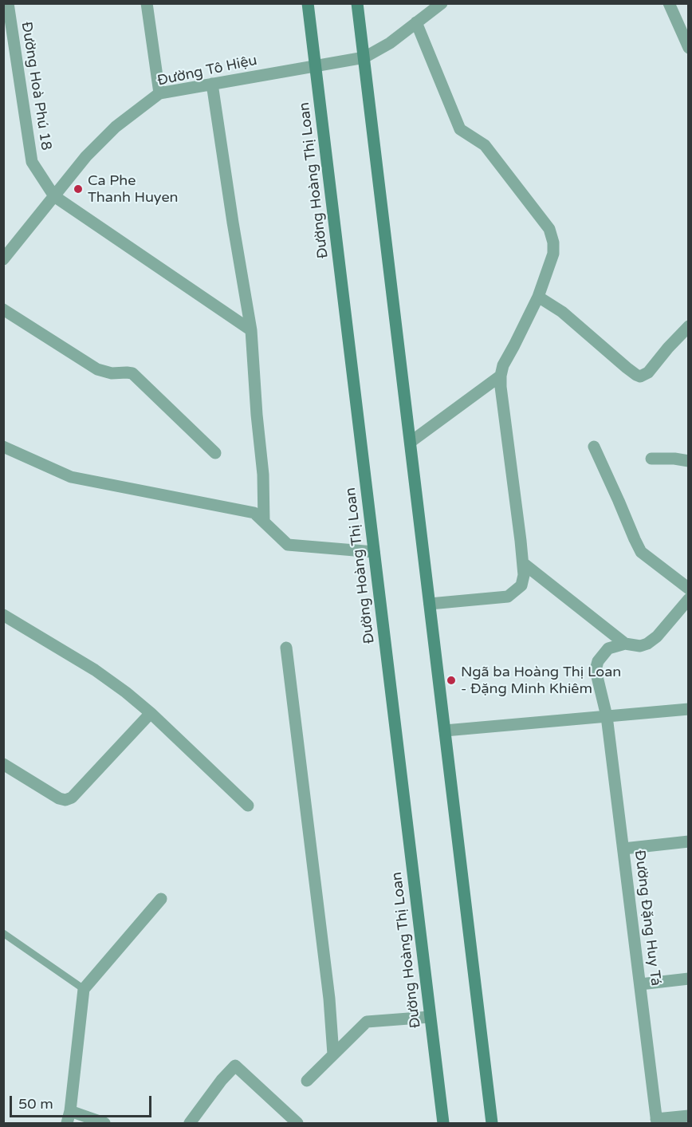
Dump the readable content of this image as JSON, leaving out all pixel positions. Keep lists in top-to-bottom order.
{
  "streets": {
    "main road": ["Đường Hoàng Thị Loan"],
    "street": ["Đường Tô Hiệu", "Đường Hoà Phú 18", "Đường Đặng Huy Tá"]
  },
  "crossings": [
    ["Đường Tô Hiệu", "Đường Hoà Phú 18"],
    ["Đường Tô Hiệu", "Đường Hoàng Thị Loan"]
  ],
  "places": ["Ca Phe Thanh Huyen", "Ngã ba Hoàng Thị Loan - Đặng Minh Khiêm"],
  "scale_bar": "50 m"
}
